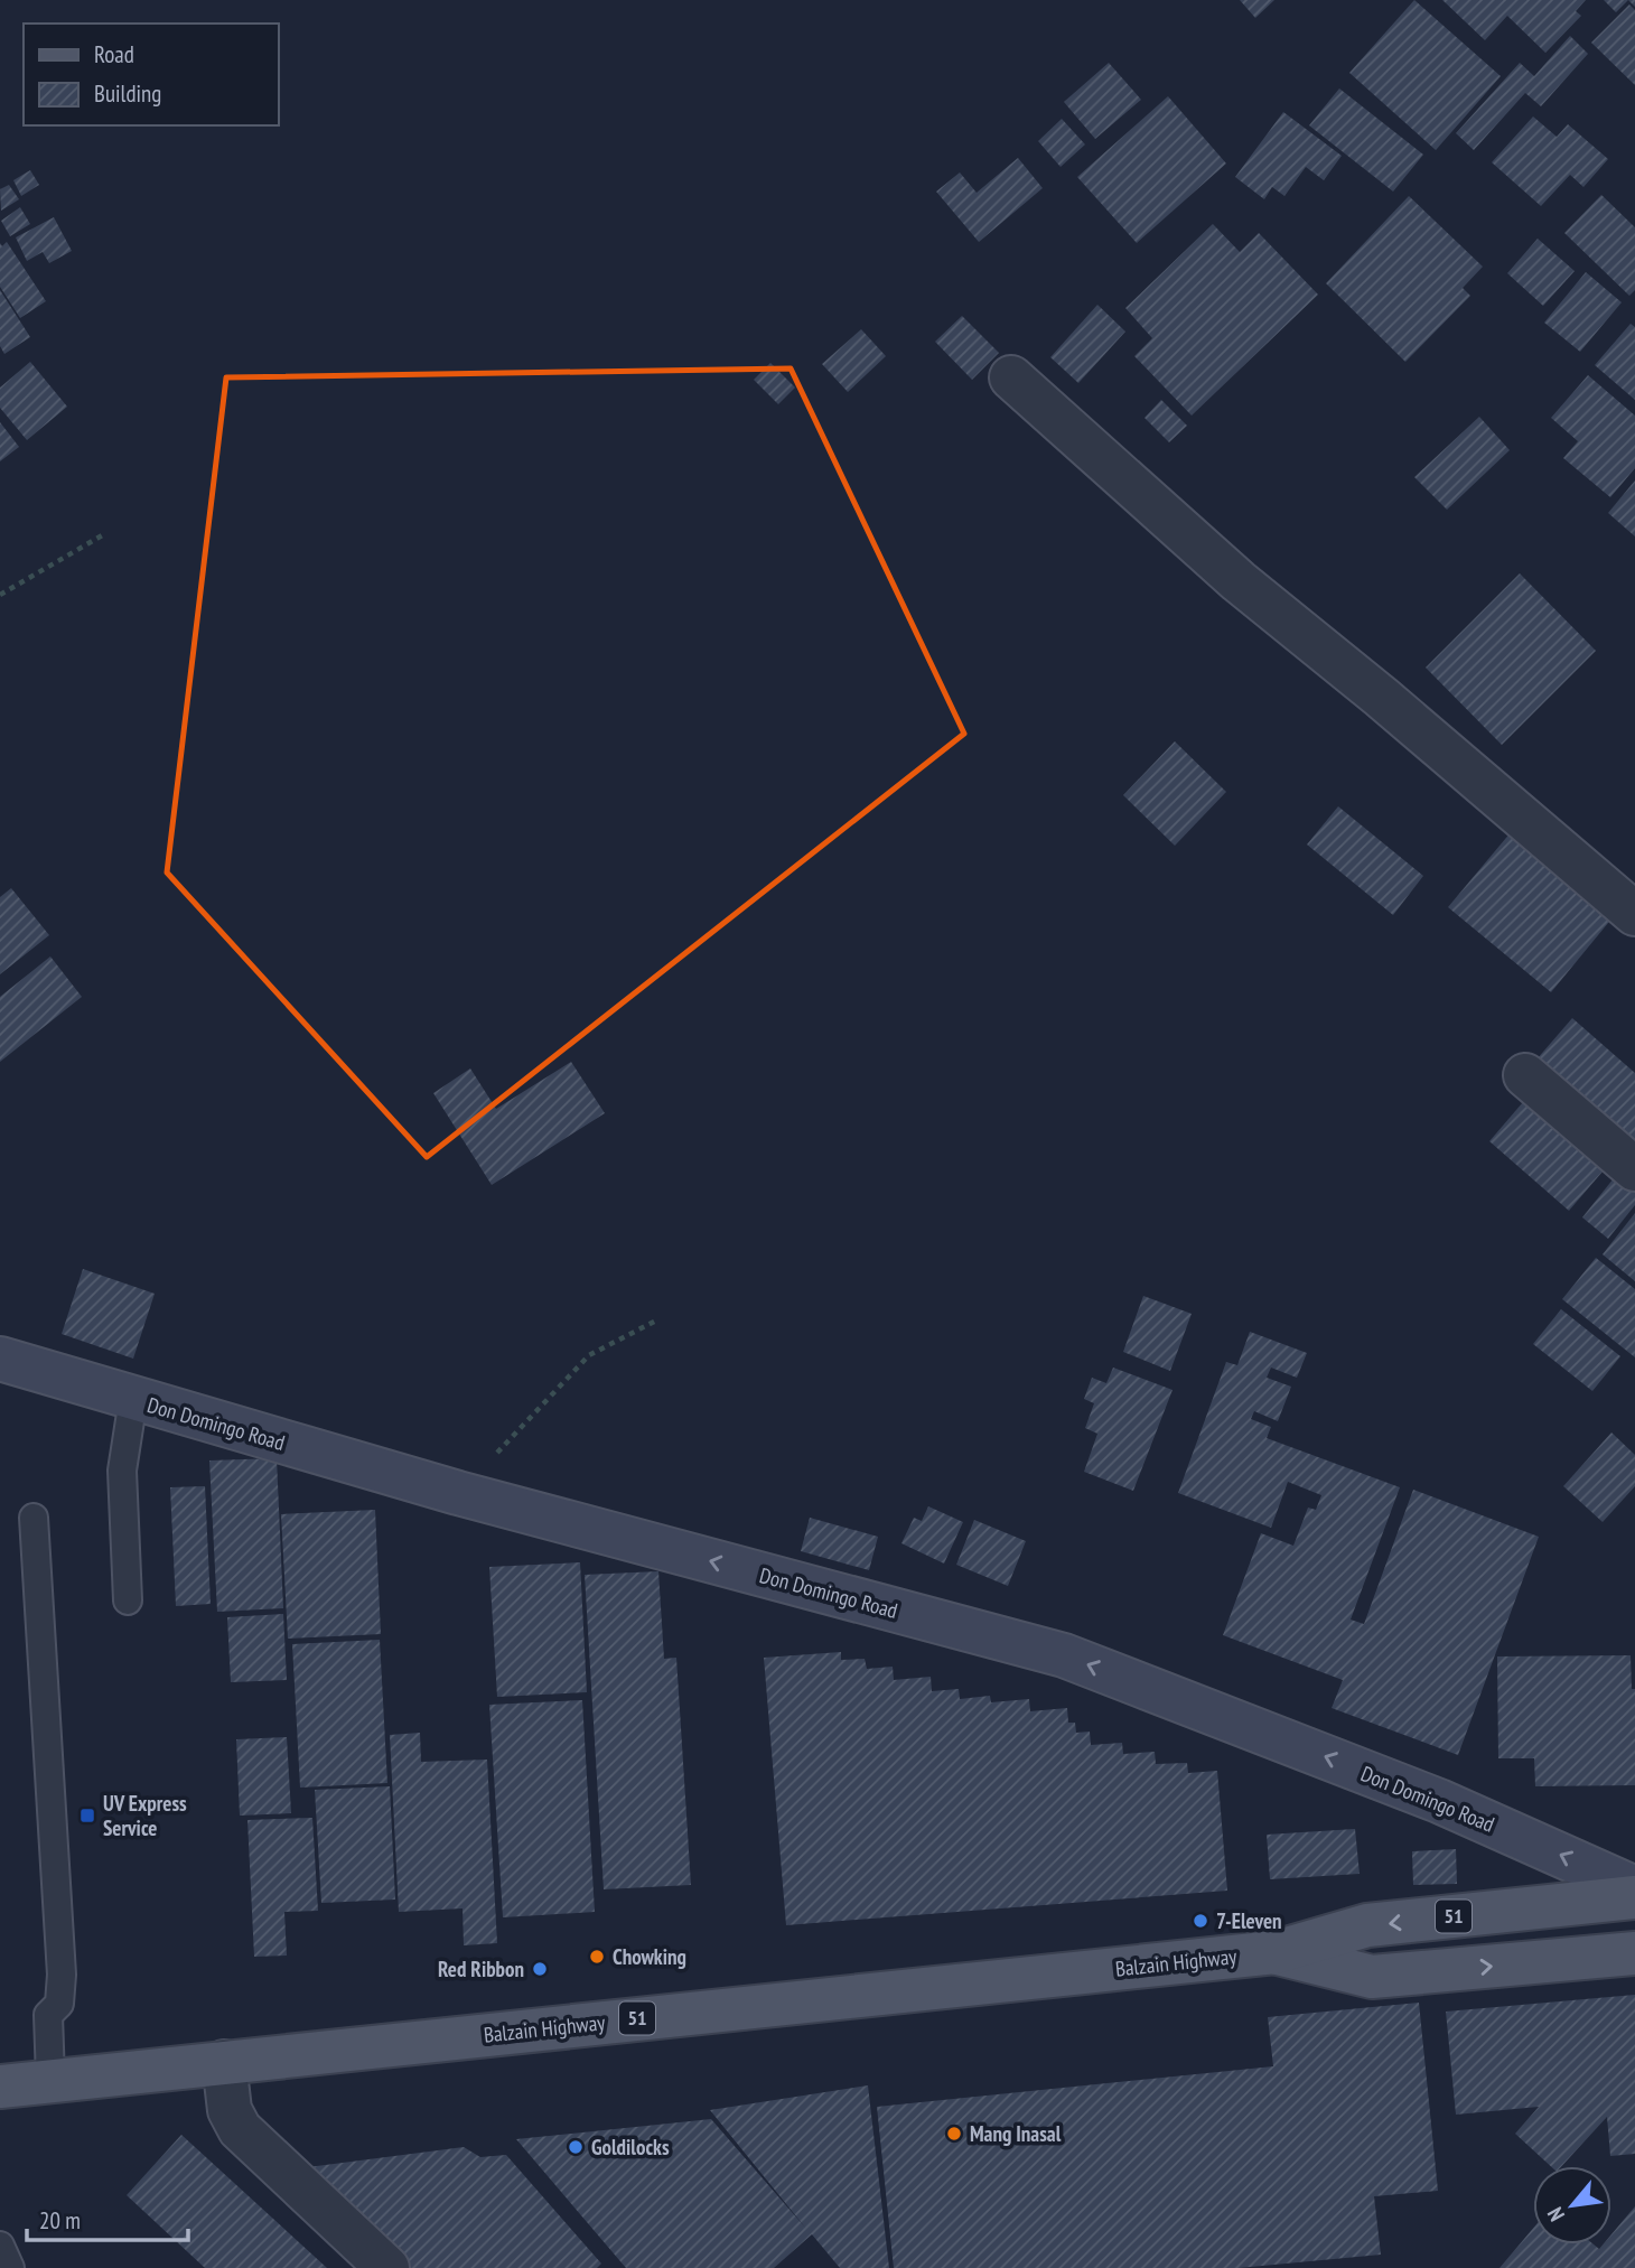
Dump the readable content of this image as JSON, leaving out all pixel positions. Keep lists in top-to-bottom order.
{
  "streets": {
    "main road": ["Don Domingo Road", "51", "Balzain Highway"]
  },
  "one_way": ["Don Domingo Road"],
  "places": {
    "transit": ["UV Express Service"],
    "other": [
      "7-Eleven",
      "Chowking",
      "Red Ribbon",
      "Mang Inasal",
      "Goldilocks"
    ]
  },
  "legend": ["Road", "Building"],
  "scale_bar": "20 m",
  "north": "bottom left"
}
